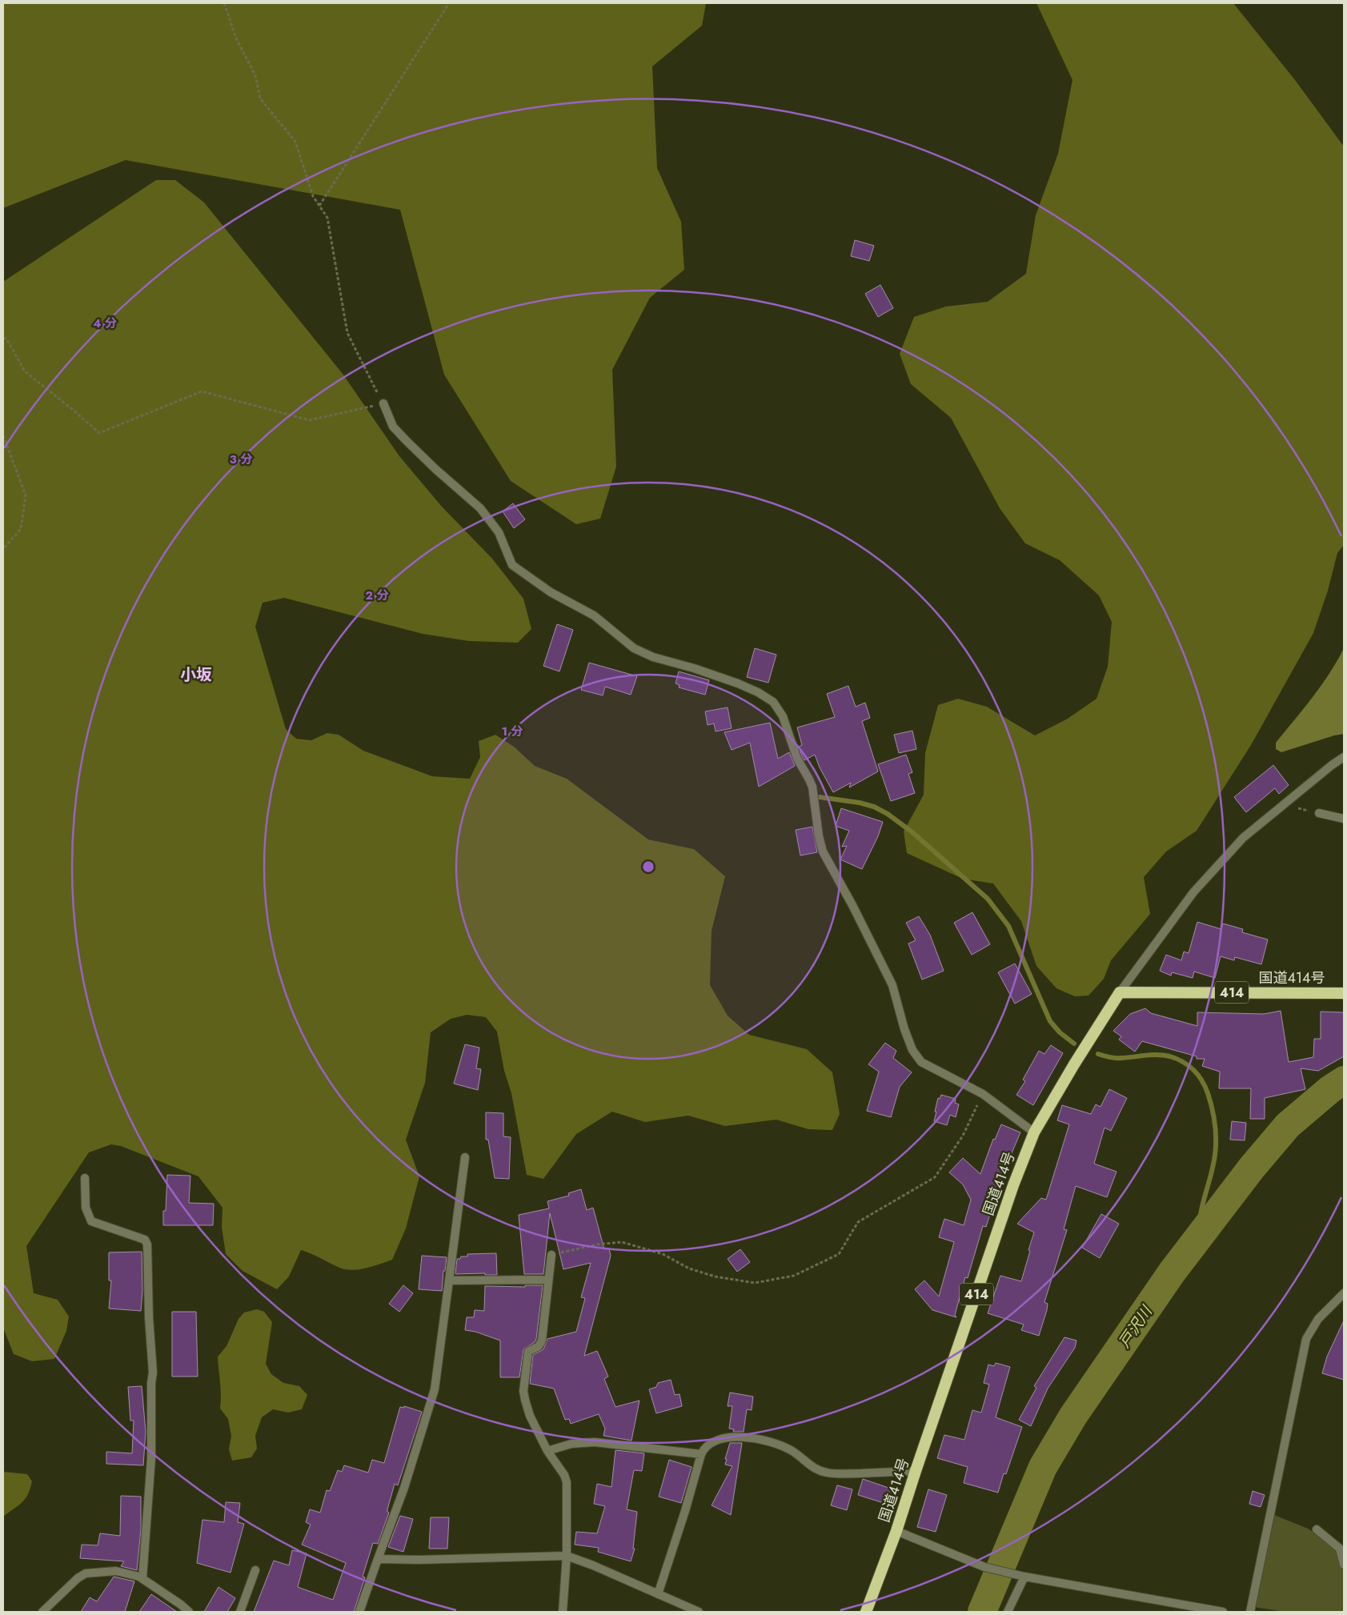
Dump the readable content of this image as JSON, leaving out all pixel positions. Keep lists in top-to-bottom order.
{
  "streets": {
    "highway": ["国道414号", "414"]
  },
  "districts": ["小坂"],
  "water": ["戸沢川"],
  "rings": [
    "4 分",
    "3 分",
    "2 分",
    "1 分"
  ]
}
